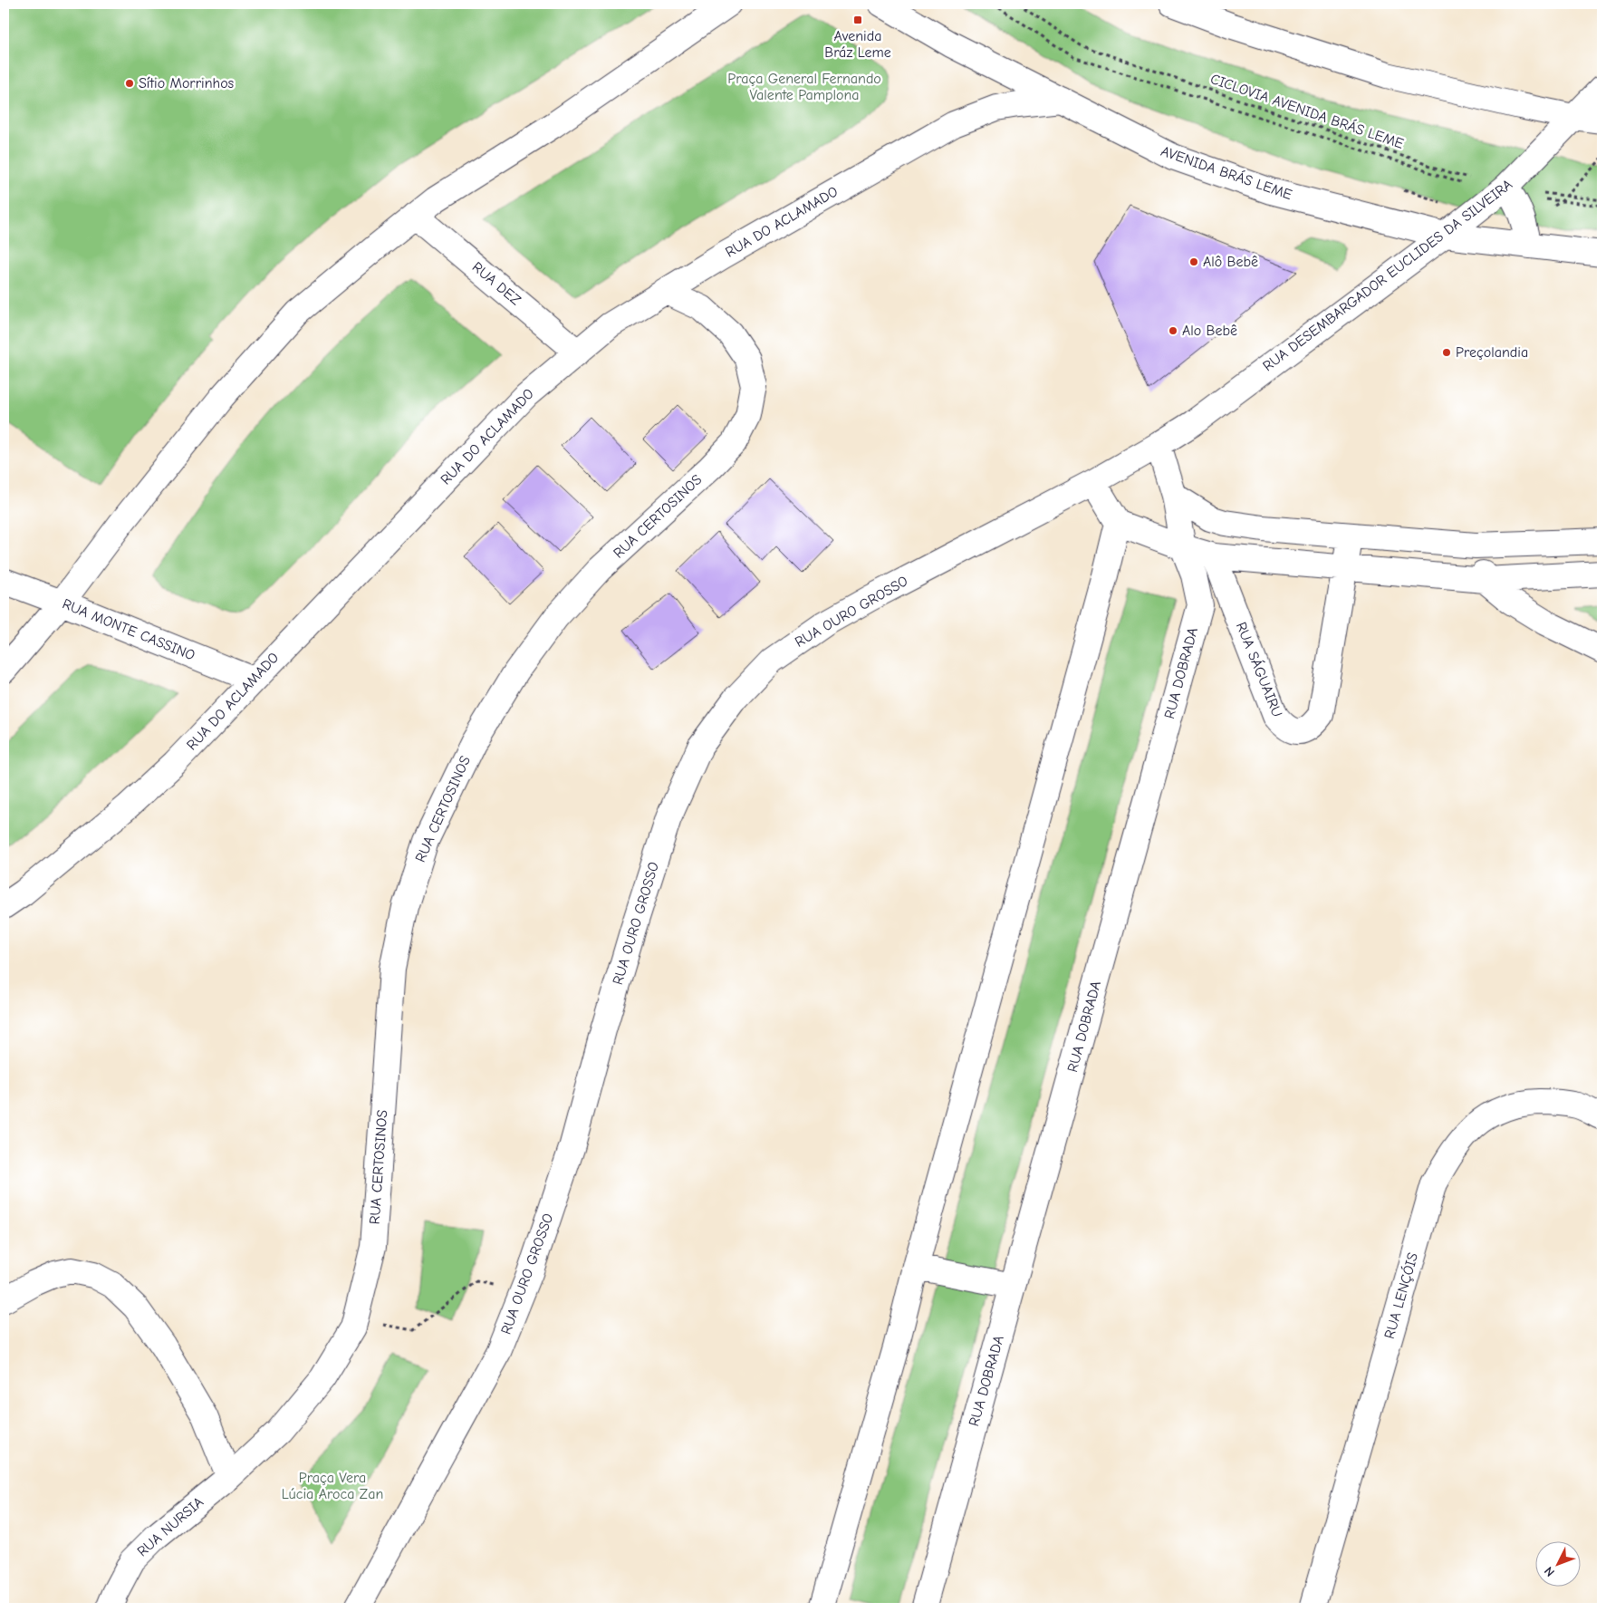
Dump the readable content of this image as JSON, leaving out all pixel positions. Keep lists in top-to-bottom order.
{
  "streets": {
    "street": [
      "AVENIDA BRÁS LEME",
      "RUA DO ACLAMADO",
      "RUA DESEMBARGADOR EUCLIDES DA SILVEIRA",
      "RUA DEZ",
      "RUA CERTOSINOS",
      "RUA OURO GROSSO",
      "RUA MONTE CASSINO",
      "RUA SÁGUAIRU",
      "RUA DOBRADA",
      "RUA LENÇÓIS",
      "RUA NURSIA"
    ],
    "path": ["CICLOVIA AVENIDA BRÁS LEME"]
  },
  "crossings": [
    ["CICLOVIA AVENIDA BRÁS LEME", "RUA DESEMBARGADOR EUCLIDES DA SILVEIRA"],
    ["AVENIDA BRÁS LEME", "RUA DO ACLAMADO"],
    ["AVENIDA BRÁS LEME", "RUA DESEMBARGADOR EUCLIDES DA SILVEIRA"],
    ["RUA DO ACLAMADO", "RUA DEZ"],
    ["RUA DO ACLAMADO", "RUA CERTOSINOS"],
    ["RUA DO ACLAMADO", "RUA MONTE CASSINO"],
    ["RUA DESEMBARGADOR EUCLIDES DA SILVEIRA", "RUA OURO GROSSO"],
    ["RUA DESEMBARGADOR EUCLIDES DA SILVEIRA", "RUA DOBRADA"],
    ["RUA CERTOSINOS", "RUA NURSIA"],
    ["RUA OURO GROSSO", "RUA DOBRADA"]
  ],
  "parks": ["Praça General Fernando Valente Pamplona", "Praça Vera Lúcia Aroca Zan"],
  "places": {
    "transit": ["Avenida Bráz Leme"],
    "other": [
      "Sítio Morrinhos",
      "Alô Bebê",
      "Alo Bebê",
      "Preçolandia"
    ]
  },
  "north": "bottom left"
}
